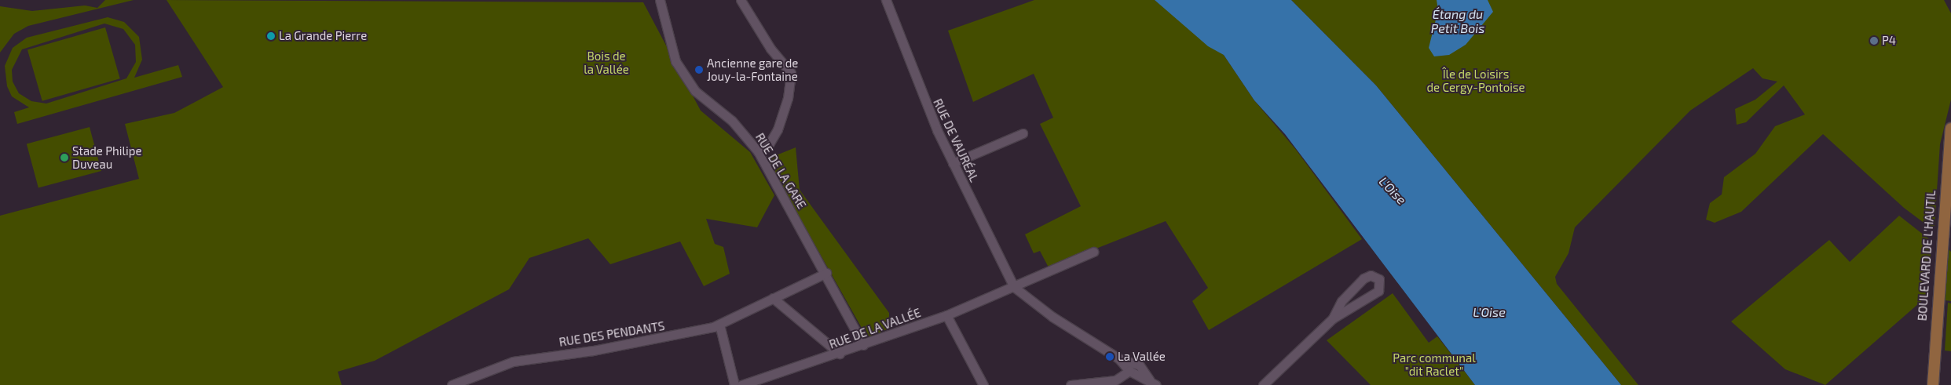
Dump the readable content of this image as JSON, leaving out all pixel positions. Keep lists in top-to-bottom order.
{
  "streets": {
    "main road": ["BOULEVARD DE L'HAUTIL"],
    "street": [
      "RUE DE VAURÉAL",
      "RUE DE LA GARE",
      "RUE DE LA VALLÉE",
      "RUE DES PENDANTS"
    ]
  },
  "crossings": [
    ["RUE DE VAURÉAL", "RUE DE LA VALLÉE"],
    ["RUE DE LA GARE", "RUE DE LA VALLÉE"],
    ["RUE DE LA GARE", "RUE DES PENDANTS"]
  ],
  "water": ["Étang du Petit Bois", "L'Oise", "L’Oise"],
  "parks": ["Bois de la Vallée", "Île de Loisirs de Cergy-Pontoise", "Parc communal \"dit Raclet\""],
  "places": [
    "La Grande Pierre",
    "P4",
    "Ancienne gare de Jouy-la-Fontaine",
    "Stade Philipe Duveau",
    "La Vallée"
  ]
}
